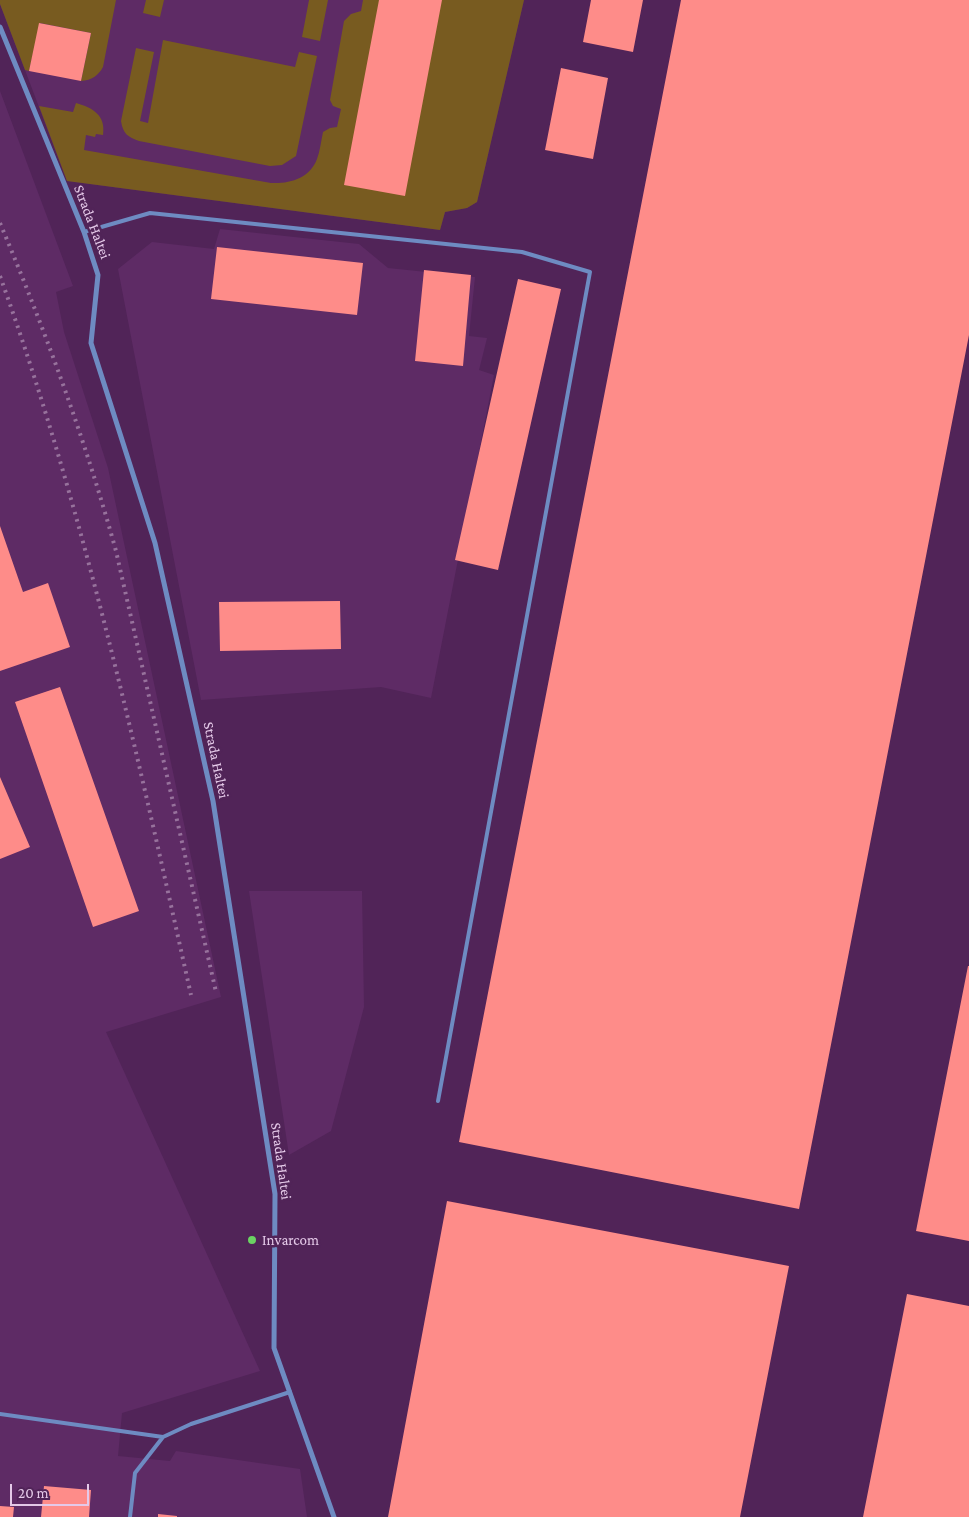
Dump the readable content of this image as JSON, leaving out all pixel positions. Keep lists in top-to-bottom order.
{
  "streets": {
    "street": ["Strada Haltei"]
  },
  "places": ["Invarcom"],
  "scale_bar": "20 m"
}
